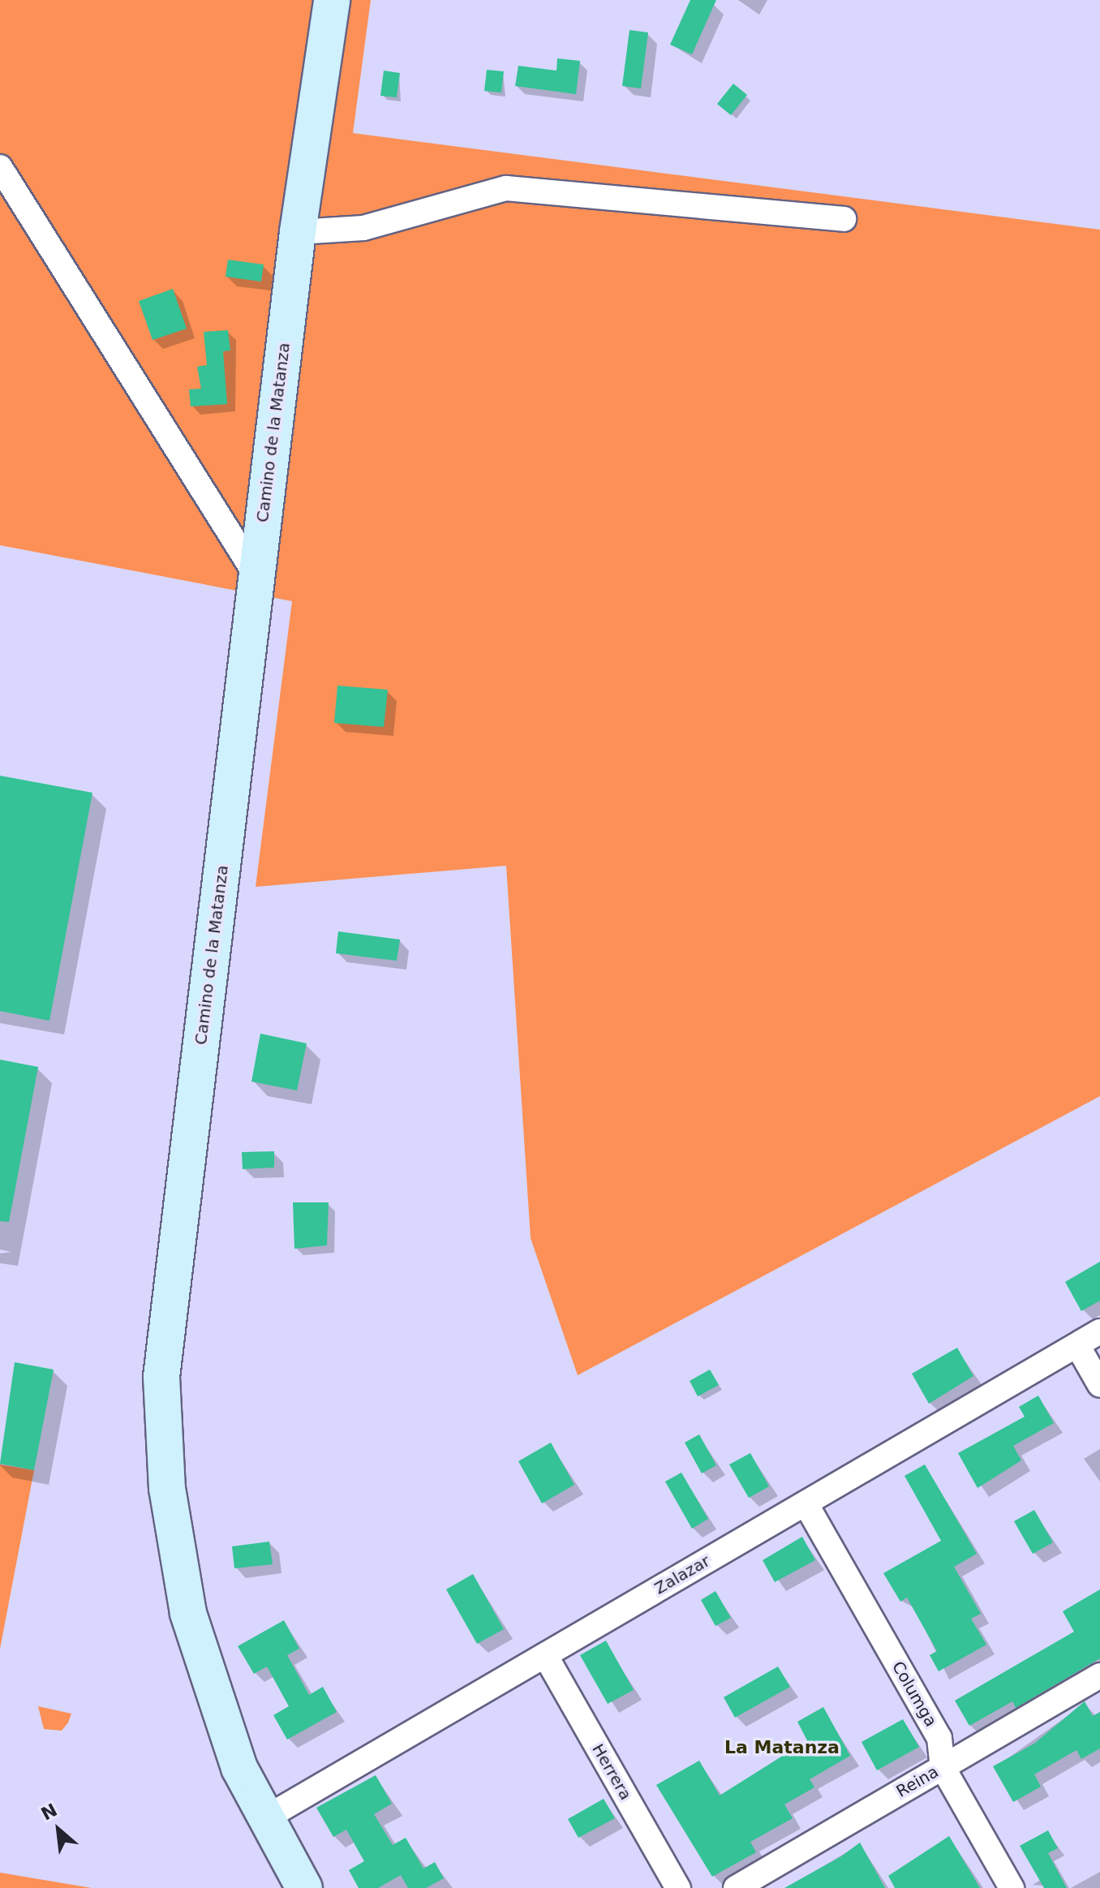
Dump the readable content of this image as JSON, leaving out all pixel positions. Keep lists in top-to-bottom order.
{
  "streets": {
    "street": [
      "Camino de la Matanza",
      "Zalazar",
      "Columga",
      "Herrera",
      "Reina"
    ]
  },
  "crossings": [
    ["Camino de la Matanza", "Zalazar"],
    ["Zalazar", "Columga"],
    ["Zalazar", "Herrera"],
    ["Columga", "Reina"]
  ],
  "districts": ["La Matanza"],
  "north": "top left"
}
